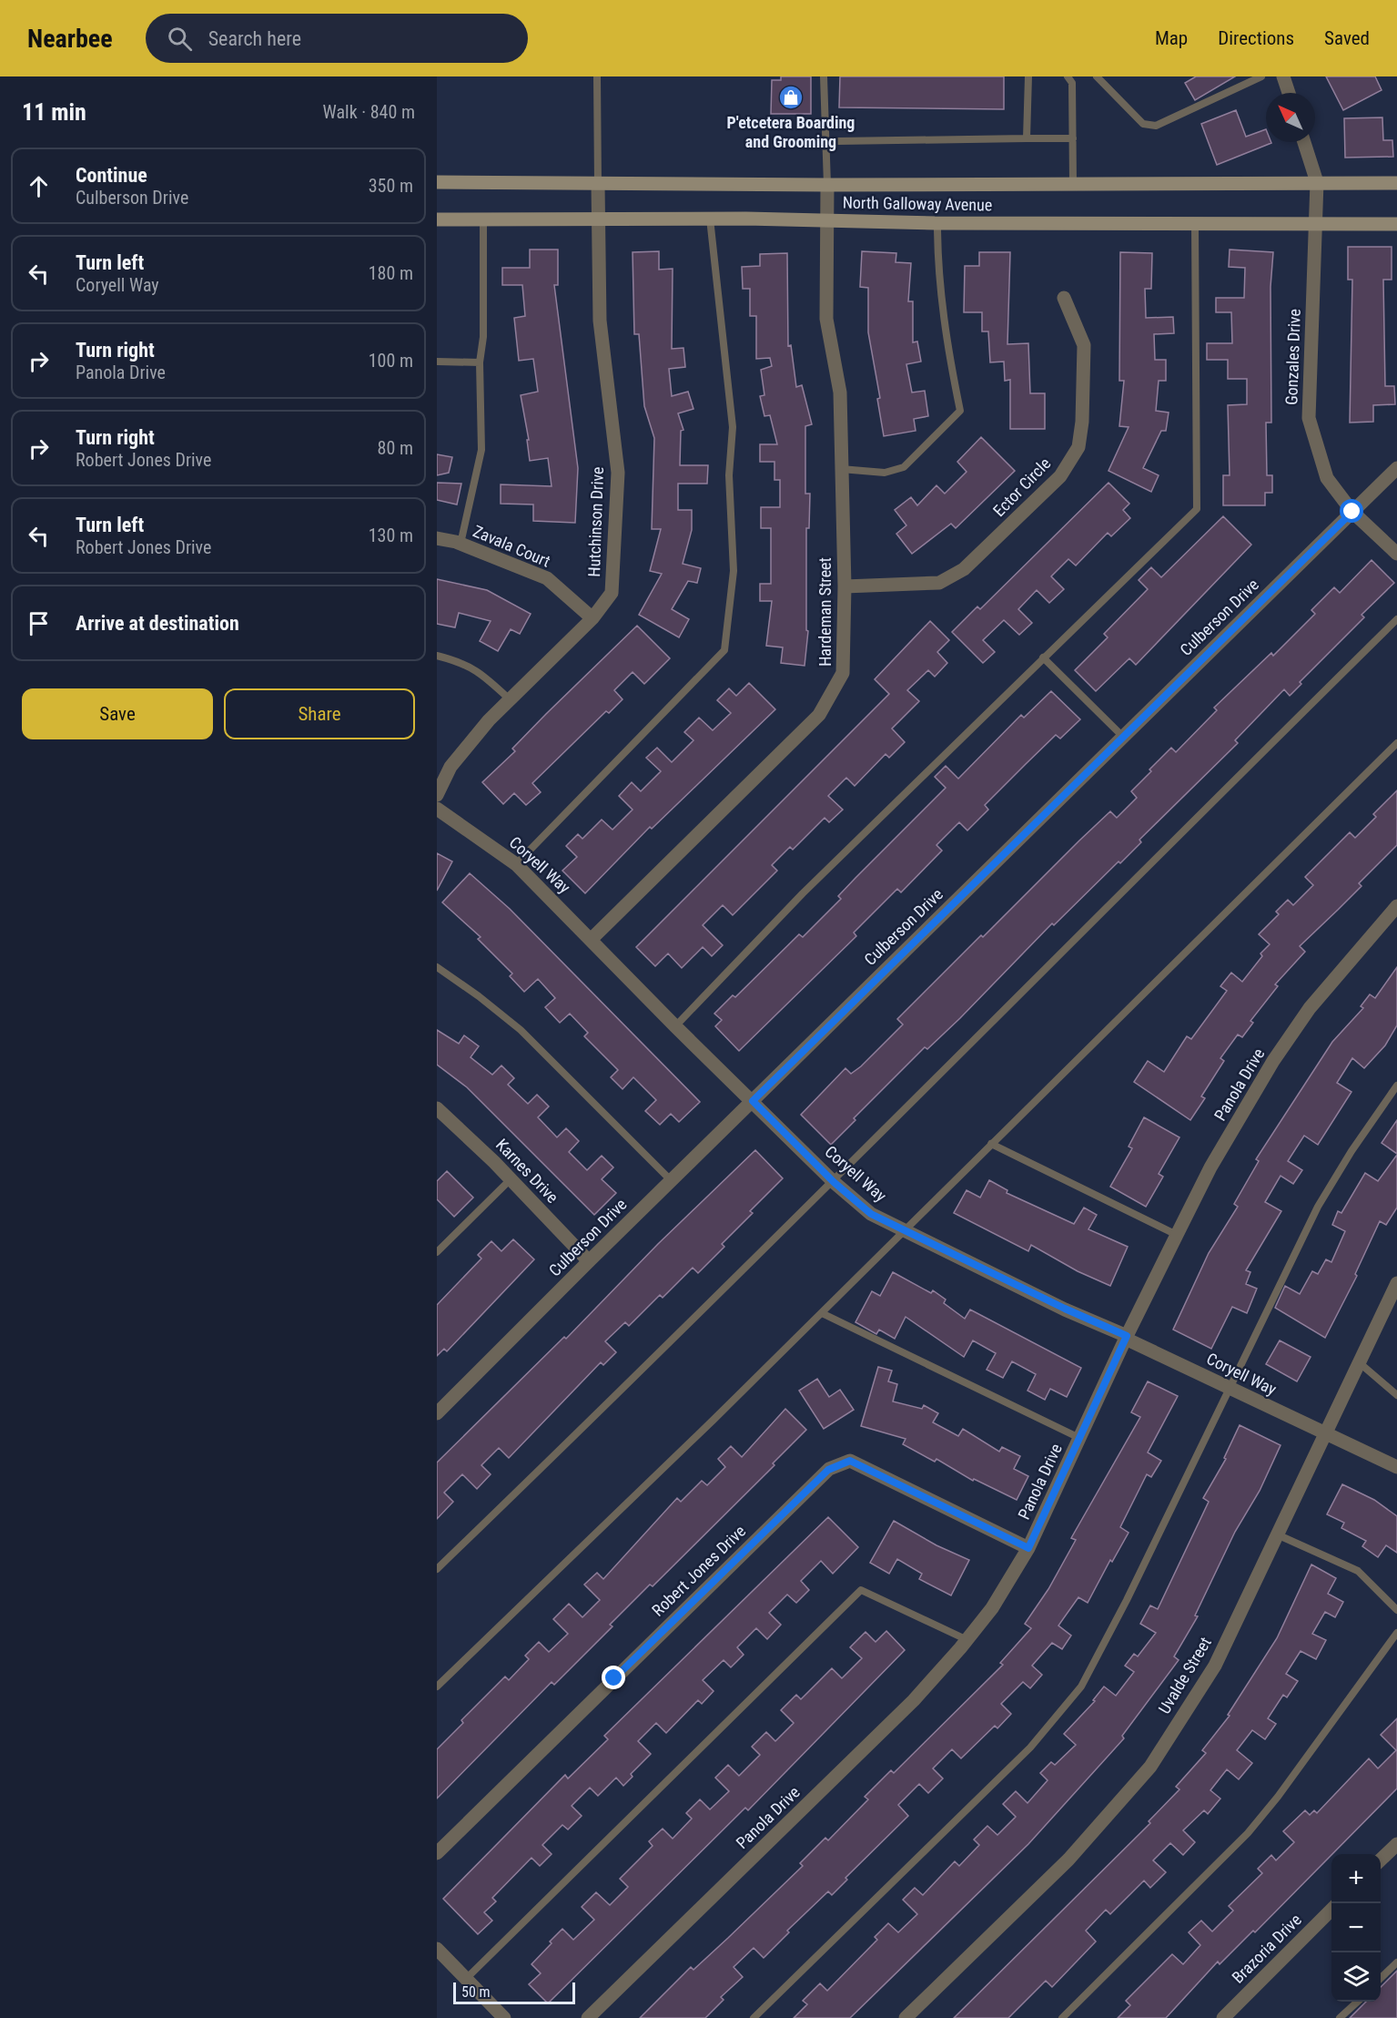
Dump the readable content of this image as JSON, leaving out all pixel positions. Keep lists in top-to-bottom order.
{
  "streets": {
    "main road": ["North Galloway Avenue"],
    "street": [
      "Gonzales Drive",
      "Ector Circle",
      "Hutchinson Drive",
      "Zavala Court",
      "Hardeman Street",
      "Culberson Drive",
      "Coryell Way",
      "Panola Drive",
      "Karnes Drive",
      "Robert Jones Drive",
      "Uvalde Street",
      "Brazoria Drive"
    ]
  },
  "crossings": [
    ["North Galloway Avenue", "Gonzales Drive"],
    ["North Galloway Avenue", "Hutchinson Drive"],
    ["North Galloway Avenue", "Hardeman Street"],
    ["Gonzales Drive", "Culberson Drive"],
    ["Ector Circle", "Hardeman Street"],
    ["Hutchinson Drive", "Zavala Court"],
    ["Hardeman Street", "Coryell Way"],
    ["Culberson Drive", "Coryell Way"],
    ["Culberson Drive", "Karnes Drive"],
    ["Coryell Way", "Panola Drive"],
    ["Coryell Way", "Uvalde Street"],
    ["Panola Drive", "Robert Jones Drive"]
  ],
  "places": {
    "shop": ["P'etcetera Boarding and Grooming"]
  },
  "scale_bar": "50 m",
  "north": "top left",
  "page": {
    "header": "Nearbee",
    "search": "Search here",
    "nav": ["Map", "Directions", "Saved"],
    "heading": ["11 min", "Walk · 840 m"],
    "list": [
      ["Continue", "Culberson Drive", "350 m"],
      ["Turn left", "Coryell Way", "180 m"],
      ["Turn right", "Panola Drive", "100 m"],
      ["Turn right", "Robert Jones Drive", "80 m"],
      ["Turn left", "Robert Jones Drive", "130 m"],
      "Arrive at destination"
    ],
    "buttons": ["Save", "Share"],
    "map_buttons": ["+", "−"],
    "scale": "50 m"
  }
}
